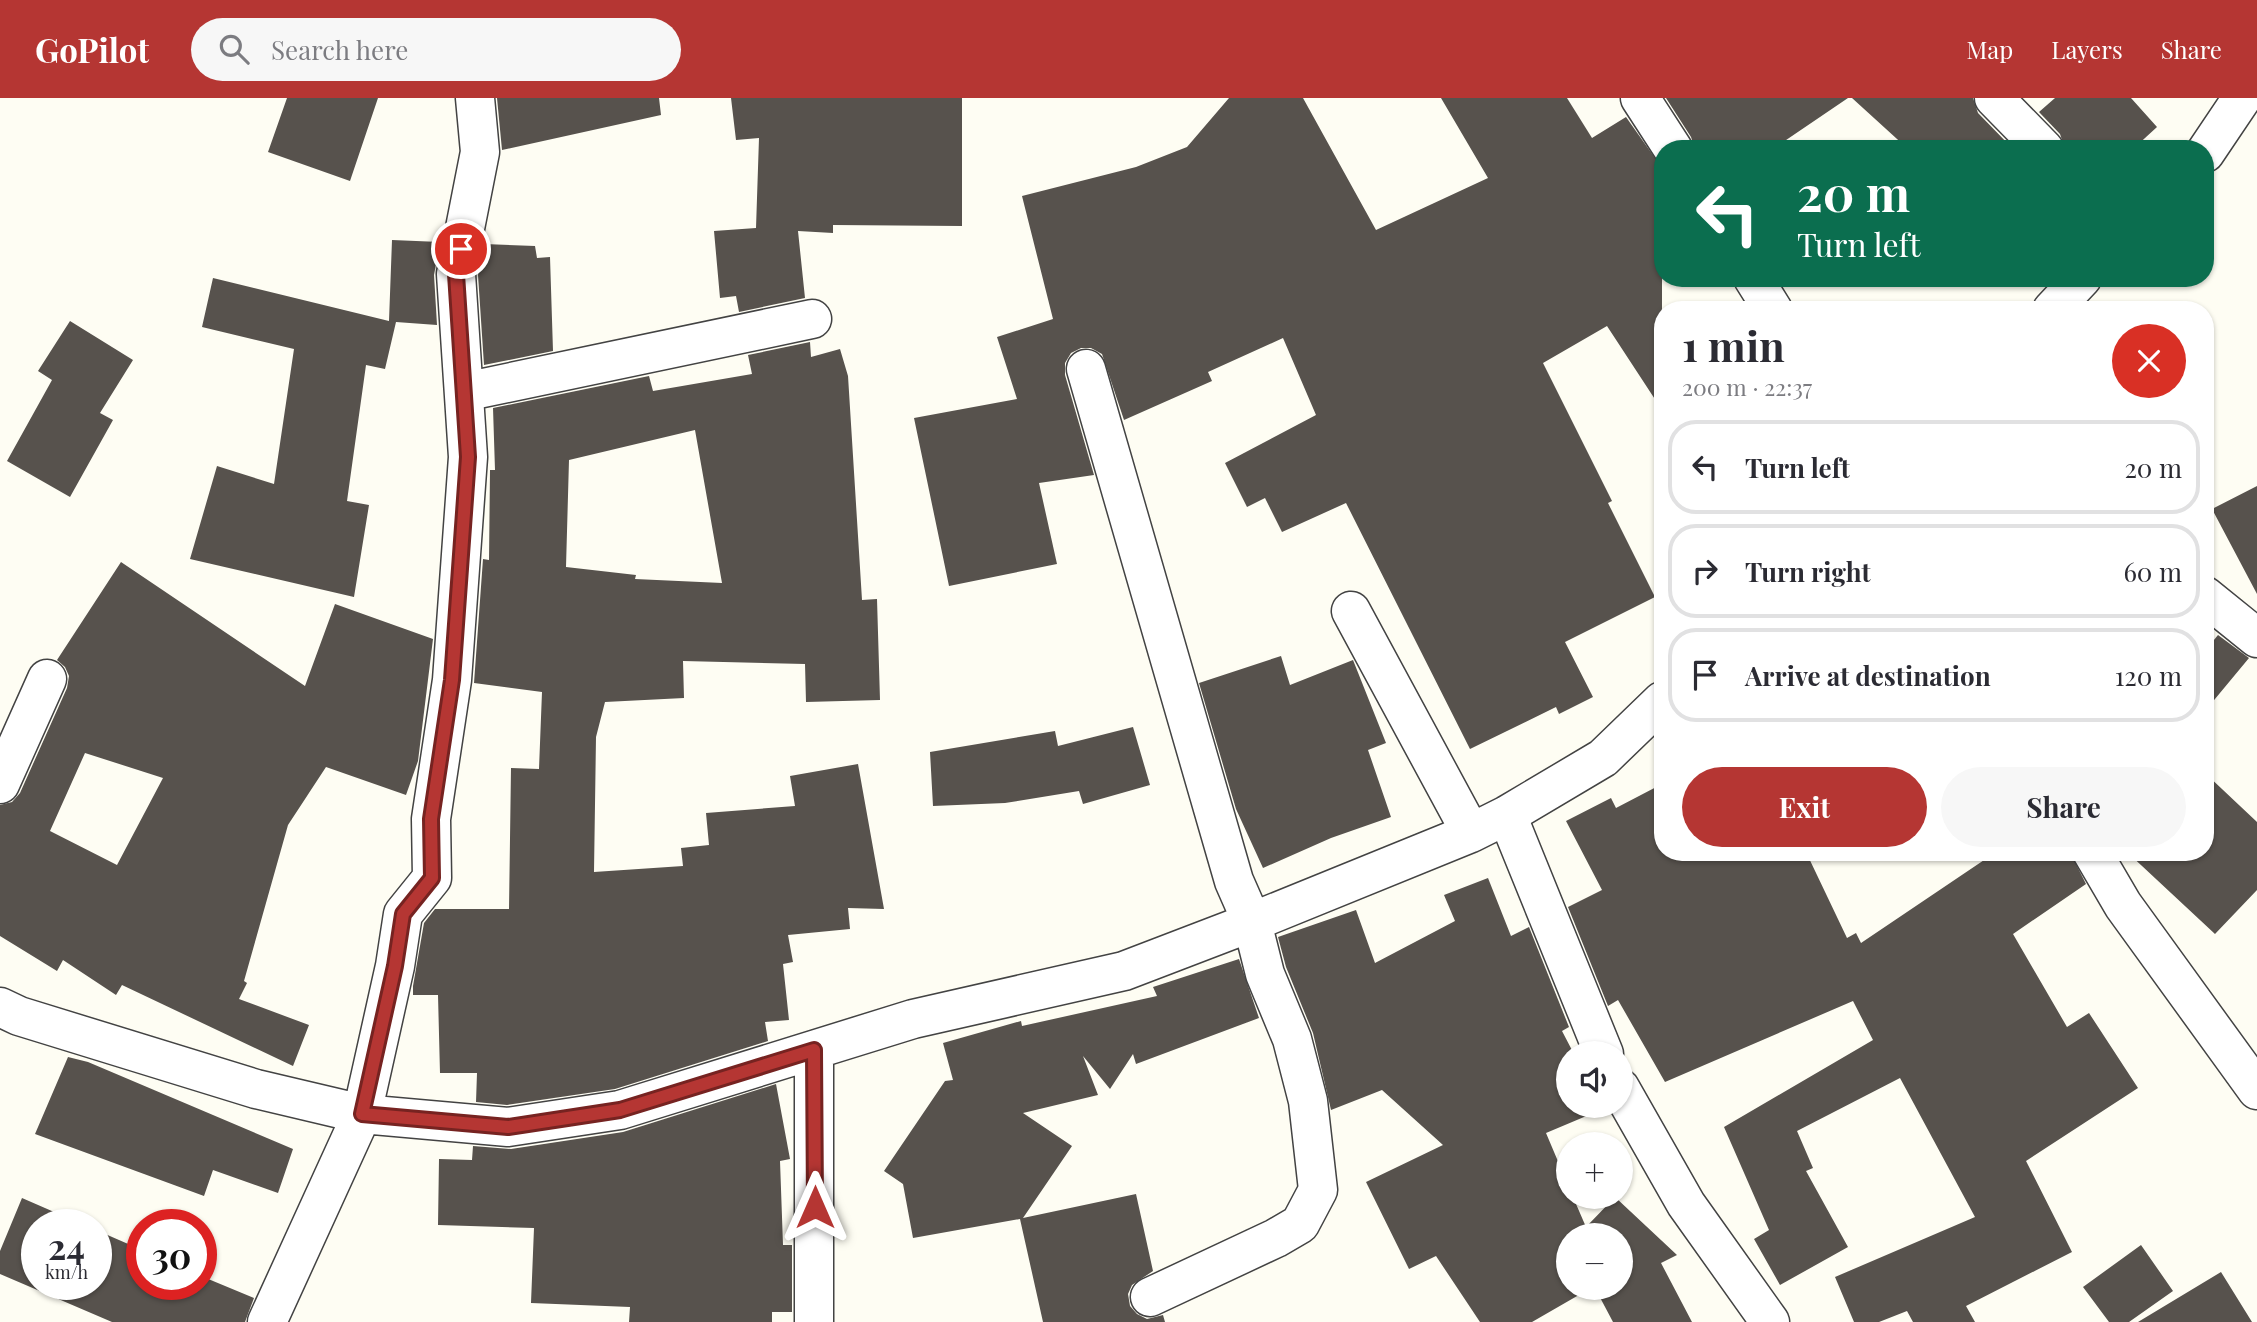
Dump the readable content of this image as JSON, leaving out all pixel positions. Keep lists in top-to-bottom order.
{
  "page": {
    "header": "GoPilot",
    "search": "Search here",
    "nav": ["Map", "Layers", "Share"],
    "turn": ["20 m", "Turn left"],
    "heading": ["1 min", "200 m · 22:37"],
    "list": [
      {
        "name": "Turn left",
        "value": "20 m"
      },
      {
        "name": "Turn right",
        "value": "60 m"
      },
      {
        "name": "Arrive at destination",
        "value": "120 m"
      }
    ],
    "buttons": ["Exit", "Share"],
    "map_buttons": ["+", "−"],
    "speed": "24 km/h",
    "limit": "30"
  }
}
